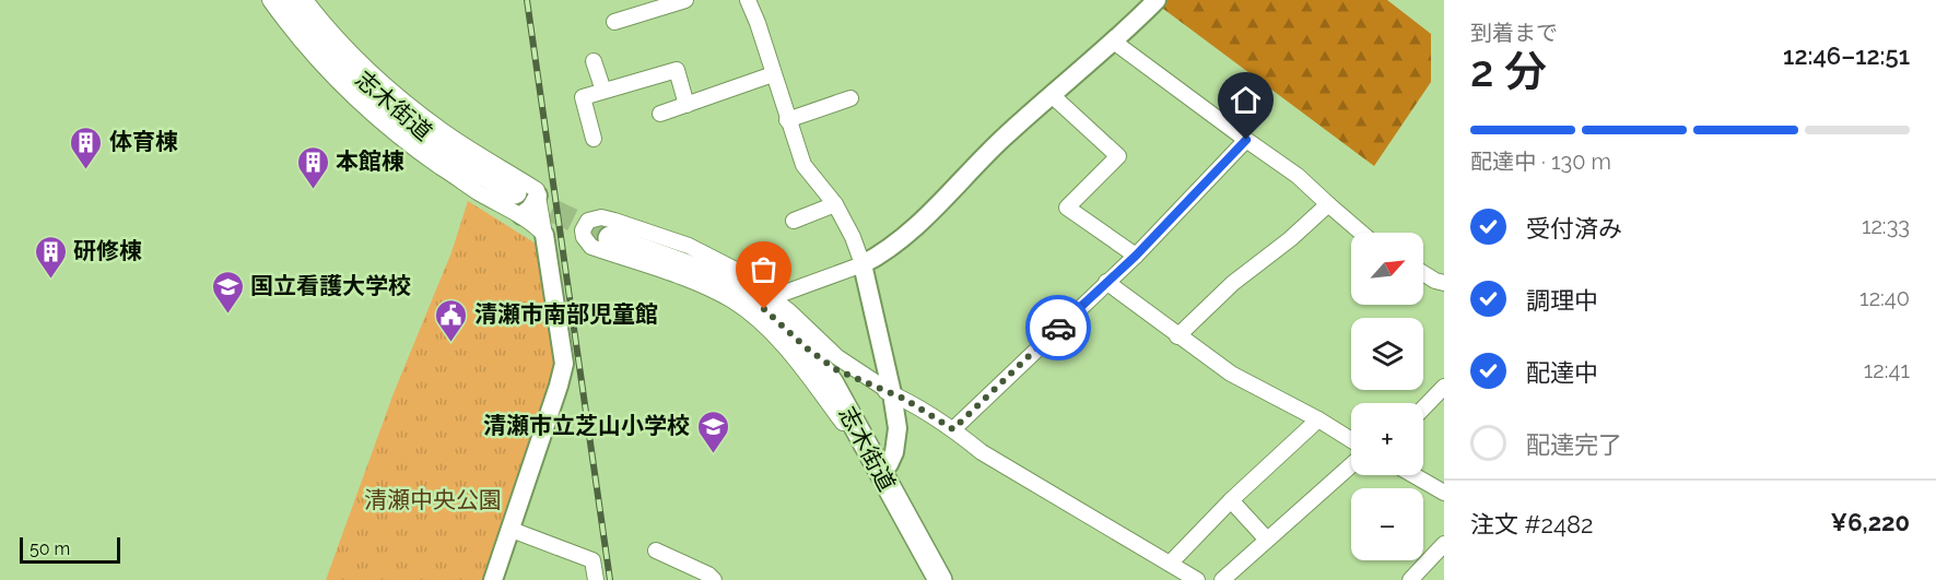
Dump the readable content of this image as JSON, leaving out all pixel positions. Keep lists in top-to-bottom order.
{
  "streets": {
    "main road": ["志木街道"]
  },
  "parks": ["清瀬中央公園"],
  "places": {
    "building": ["体育棟", "本館棟", "研修棟"],
    "school or university": ["国立看護大学校", "清瀬市立芝山小学校"],
    "public building": ["清瀬市南部児童館"]
  },
  "scale_bar": "50 m",
  "north": "top right",
  "page": {
    "heading": ["2 分", "到着まで", "12:46–12:51"],
    "panel": ["注文 #2482", "¥6,220"],
    "bar": "配達中 · 130 m",
    "list": [
      ["受付済み", "12:33"],
      ["調理中", "12:40"],
      ["配達中", "12:41"],
      "配達完了"
    ],
    "map_buttons": ["+", "−"],
    "scale": "50 m"
  }
}
